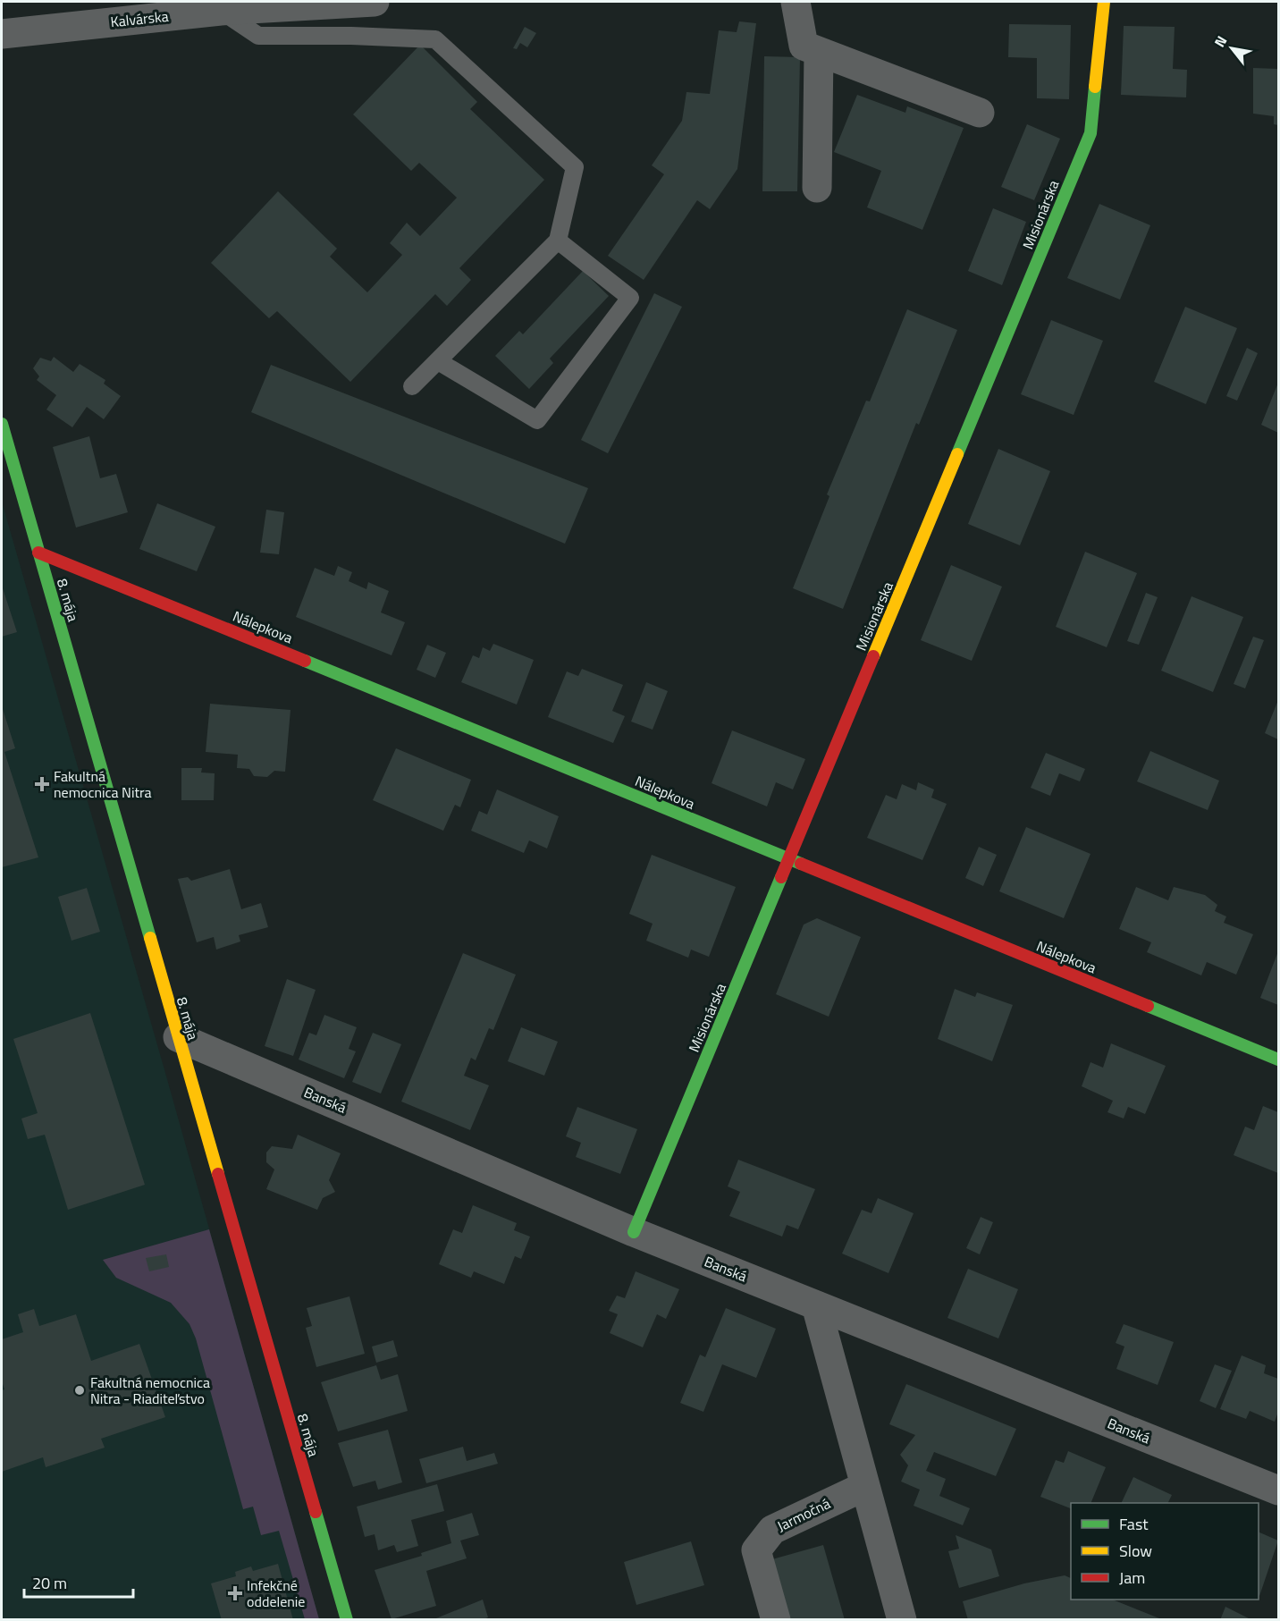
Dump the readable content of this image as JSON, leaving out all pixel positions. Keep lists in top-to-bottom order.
{
  "streets": {
    "street": [
      "Kalvárska",
      "Misionárska",
      "8. mája",
      "Nálepkova",
      "Banská",
      "Jarmočná"
    ]
  },
  "crossings": [
    ["Misionárska", "Nálepkova"],
    ["Misionárska", "Banská"],
    ["8. mája", "Nálepkova"],
    ["8. mája", "Banská"]
  ],
  "places": {
    "health": ["Fakultná nemocnica Nitra", "Infekčné oddelenie"],
    "other": ["Fakultná nemocnica Nitra - Riaditeľstvo"]
  },
  "legend": ["Fast", "Slow", "Jam"],
  "scale_bar": "20 m",
  "north": "top left"
}
